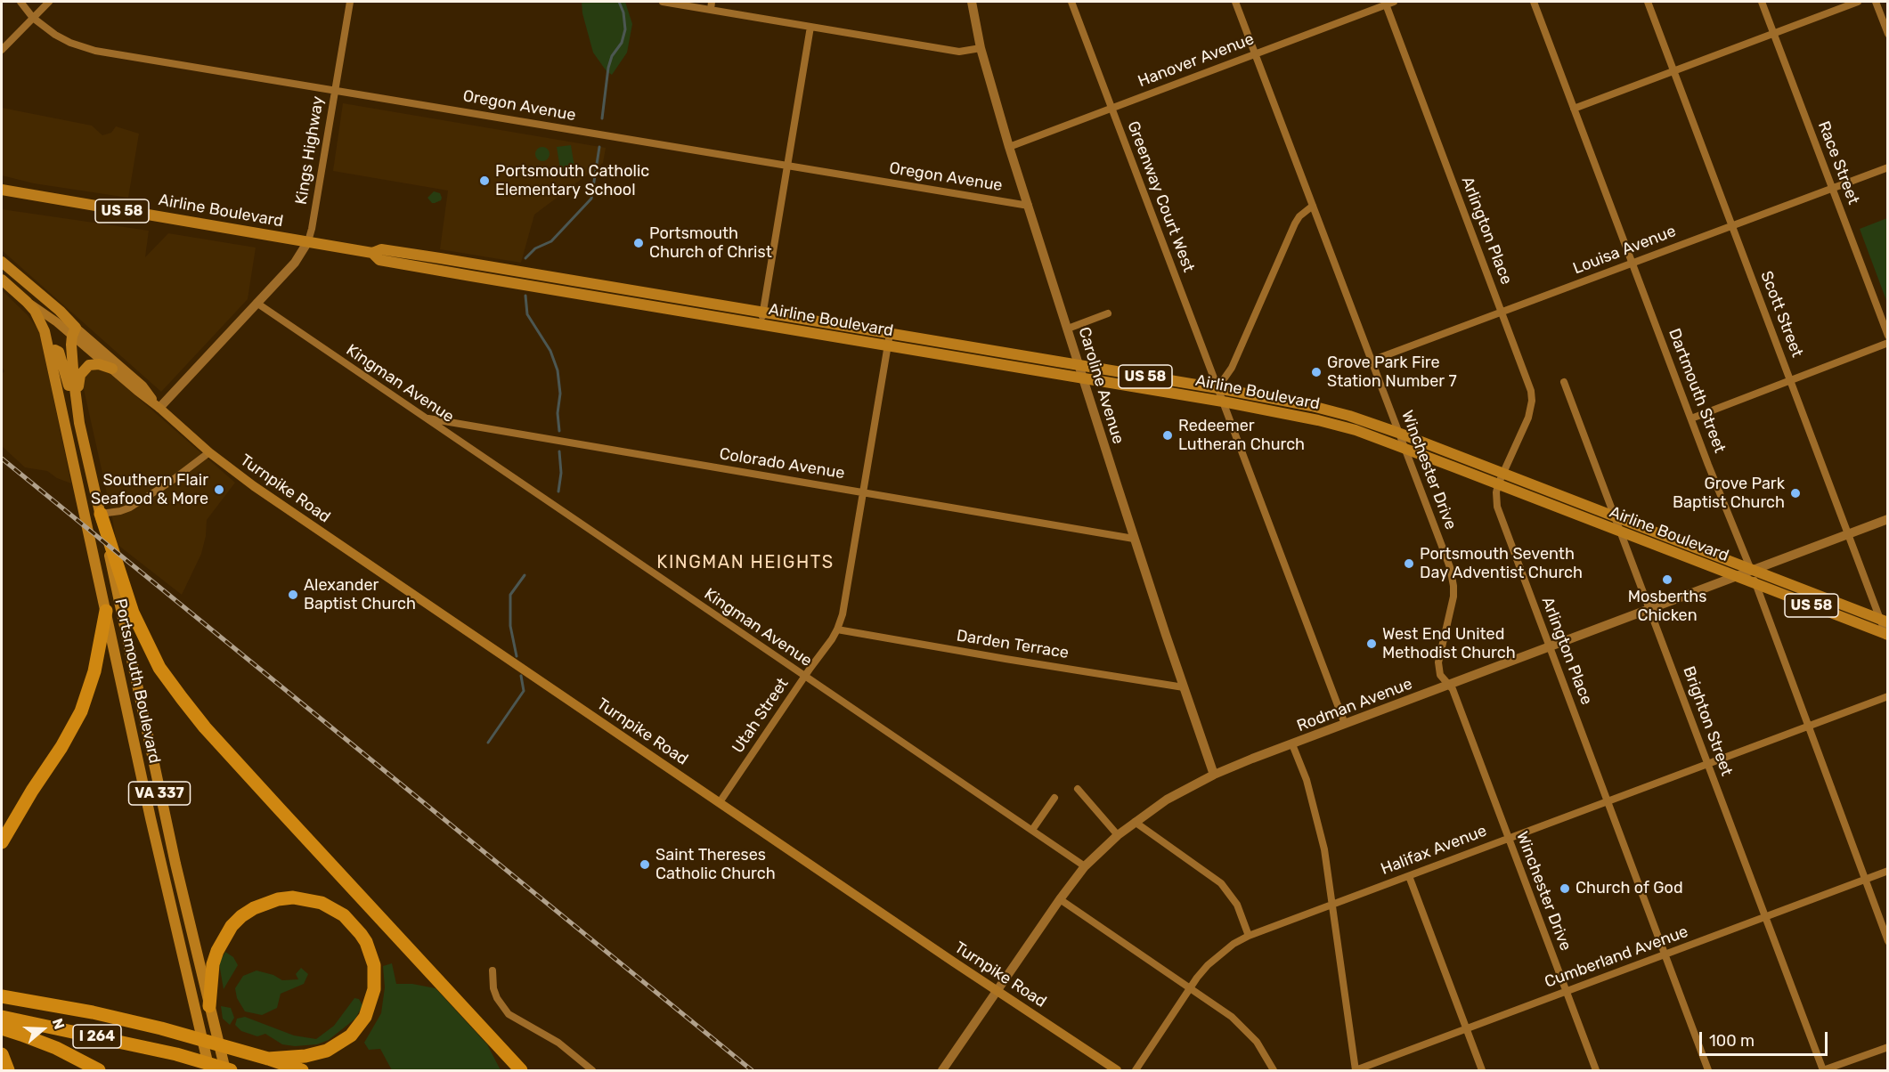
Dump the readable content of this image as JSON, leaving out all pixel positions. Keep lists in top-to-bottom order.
{
  "streets": {
    "highway": ["I 264"],
    "main road": [
      "US 58",
      "Airline Boulevard",
      "Turnpike Road",
      "Portsmouth Boulevard",
      "VA 337"
    ],
    "street": [
      "Hanover Avenue",
      "Oregon Avenue",
      "Kings Highway",
      "Race Street",
      "Greenway Court West",
      "Arlington Place",
      "Louisa Avenue",
      "Scott Street",
      "Kingman Avenue",
      "Caroline Avenue",
      "Dartmouth Street",
      "Colorado Avenue",
      "Winchester Drive",
      "Darden Terrace",
      "Rodman Avenue",
      "Utah Street",
      "Brighton Street",
      "Halifax Avenue",
      "Cumberland Avenue"
    ]
  },
  "crossings": [
    ["Hanover Avenue", "Greenway Court West"],
    ["Hanover Avenue", "Arlington Place"],
    ["Hanover Avenue", "Caroline Avenue"],
    ["Hanover Avenue", "Winchester Drive"],
    ["Oregon Avenue", "Kings Highway"],
    ["Oregon Avenue", "Caroline Avenue"],
    ["Kings Highway", "Airline Boulevard"],
    ["Kings Highway", "Kingman Avenue"],
    ["Kings Highway", "Turnpike Road"],
    ["Race Street", "Louisa Avenue"],
    ["Greenway Court West", "Airline Boulevard"],
    ["Greenway Court West", "Rodman Avenue"],
    ["Airline Boulevard", "Arlington Place"],
    ["Airline Boulevard", "Scott Street"],
    ["Airline Boulevard", "Caroline Avenue"],
    ["Airline Boulevard", "Dartmouth Street"],
    ["Airline Boulevard", "Winchester Drive"],
    ["Airline Boulevard", "Rodman Avenue"],
    ["Airline Boulevard", "Utah Street"],
    ["Airline Boulevard", "Brighton Street"],
    ["Arlington Place", "Louisa Avenue"],
    ["Arlington Place", "Rodman Avenue"],
    ["Arlington Place", "Halifax Avenue"],
    ["Arlington Place", "Cumberland Avenue"],
    ["Louisa Avenue", "Scott Street"],
    ["Louisa Avenue", "Dartmouth Street"],
    ["Louisa Avenue", "Winchester Drive"],
    ["Scott Street", "Rodman Avenue"],
    ["Kingman Avenue", "Colorado Avenue"],
    ["Kingman Avenue", "Rodman Avenue"],
    ["Kingman Avenue", "Utah Street"],
    ["Caroline Avenue", "Colorado Avenue"],
    ["Caroline Avenue", "Darden Terrace"],
    ["Caroline Avenue", "Rodman Avenue"],
    ["Dartmouth Street", "Rodman Avenue"],
    ["Dartmouth Street", "Halifax Avenue"],
    ["Dartmouth Street", "Cumberland Avenue"],
    ["Colorado Avenue", "Utah Street"],
    ["Winchester Drive", "Rodman Avenue"],
    ["Winchester Drive", "Halifax Avenue"],
    ["Winchester Drive", "Cumberland Avenue"],
    ["Turnpike Road", "Portsmouth Boulevard"],
    ["Turnpike Road", "Rodman Avenue"],
    ["Turnpike Road", "Utah Street"],
    ["Darden Terrace", "Utah Street"],
    ["Rodman Avenue", "Brighton Street"],
    ["Brighton Street", "Halifax Avenue"],
    ["Brighton Street", "Cumberland Avenue"]
  ],
  "districts": ["KINGMAN HEIGHTS"],
  "places": [
    "Portsmouth Catholic Elementary School",
    "Portsmouth Church of Christ",
    "Grove Park Fire Station Number 7",
    "Redeemer Lutheran Church",
    "Southern Flair Seafood & More",
    "Grove Park Baptist Church",
    "Portsmouth Seventh Day Adventist Church",
    "Mosberths Chicken",
    "Alexander Baptist Church",
    "West End United Methodist Church",
    "Saint Thereses Catholic Church",
    "Church of God"
  ],
  "scale_bar": "100 m",
  "north": "right"
}
